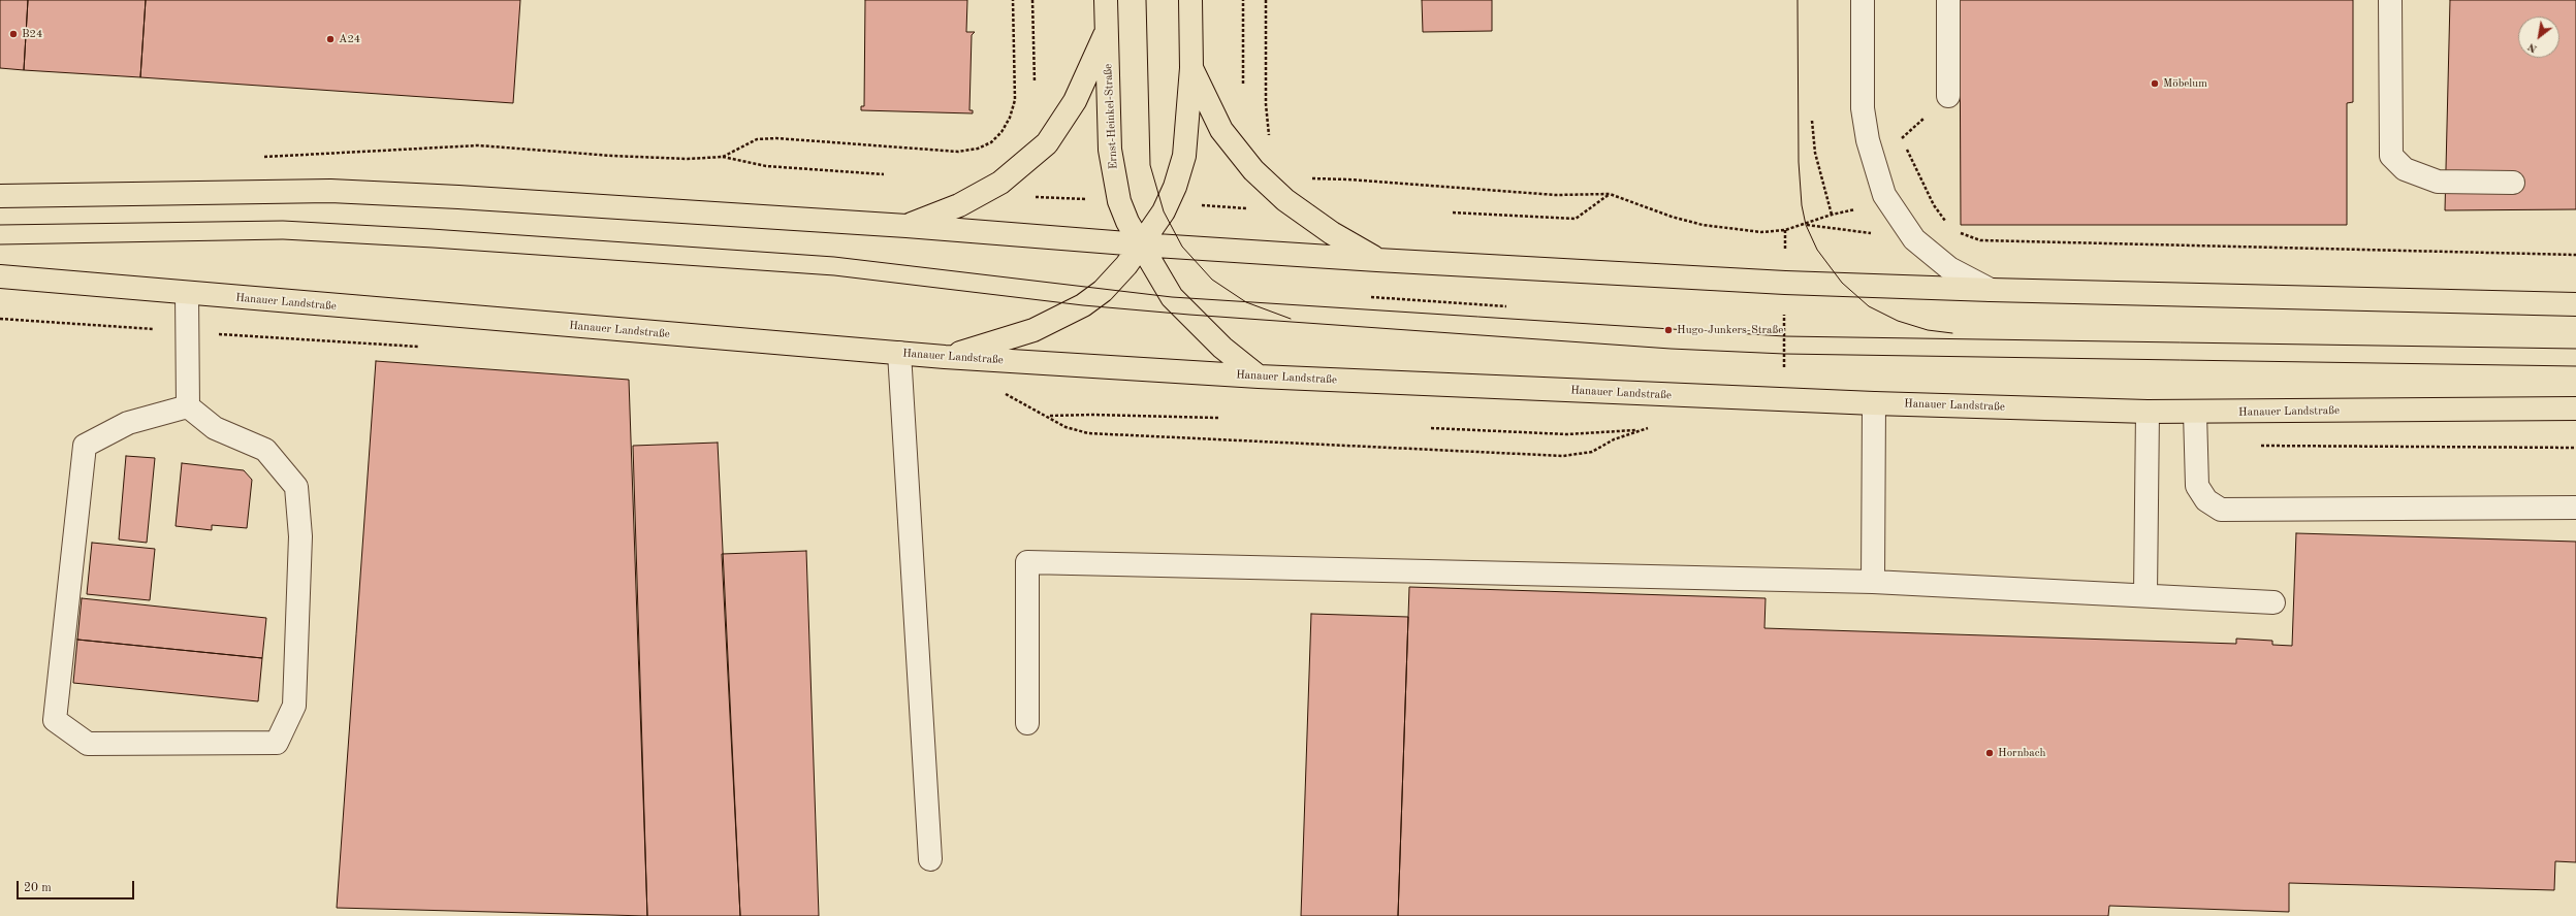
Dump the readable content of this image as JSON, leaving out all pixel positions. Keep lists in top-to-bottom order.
{
  "streets": {
    "main road": ["Ernst-Heinkel-Straße", "Hanauer Landstraße"]
  },
  "crossings": [
    ["Ernst-Heinkel-Straße", "Hanauer Landstraße"]
  ],
  "places": [
    "B24",
    "A24",
    "Möbelum",
    "Hugo-Junkers-Straße",
    "Hornbach"
  ],
  "scale_bar": "20 m",
  "north": "bottom left"
}
